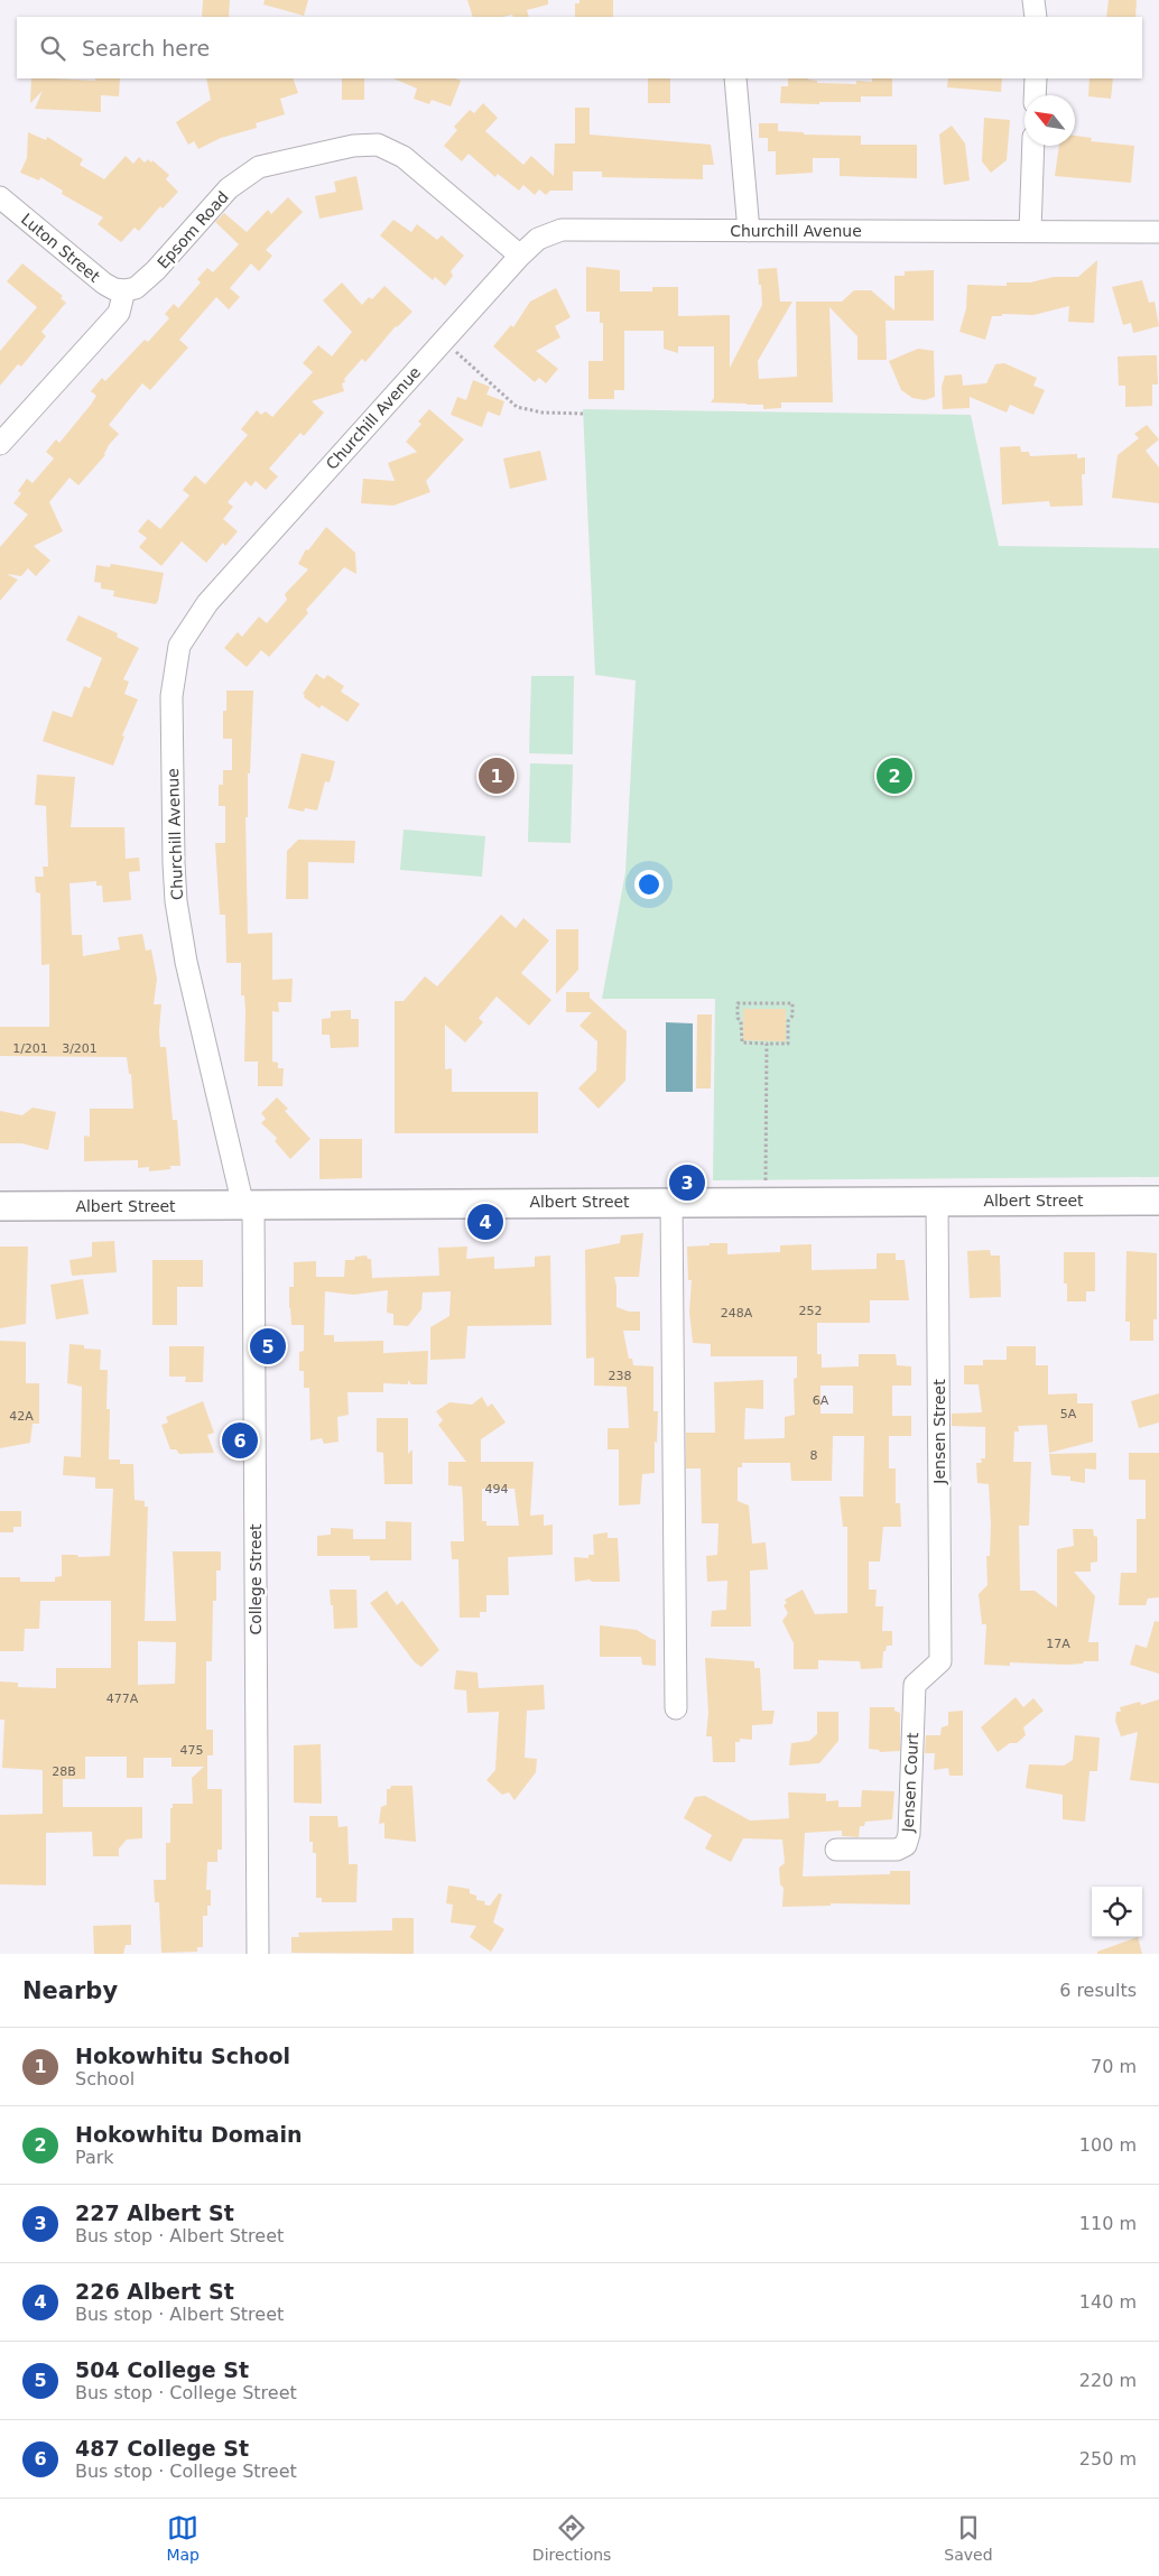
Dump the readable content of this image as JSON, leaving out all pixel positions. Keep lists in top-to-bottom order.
{
  "streets": {
    "main road": ["Albert Street"],
    "street": [
      "Epsom Road",
      "Churchill Avenue",
      "Luton Street",
      "Jensen Street",
      "College Street",
      "Jensen Court"
    ]
  },
  "crossings": [
    ["Epsom Road", "Churchill Avenue"],
    ["Epsom Road", "Luton Street"],
    ["Churchill Avenue", "Albert Street"],
    ["Churchill Avenue", "College Street"],
    ["Albert Street", "Jensen Street"],
    ["Albert Street", "College Street"],
    ["Jensen Street", "Jensen Court"]
  ],
  "house_numbers": [
    "1/201",
    "3/201",
    "252",
    "248A",
    "238",
    "6A",
    "5A",
    "42A",
    "8",
    "494",
    "17A",
    "477A",
    "475",
    "28B"
  ],
  "north": "top left",
  "page": {
    "search": "Search here",
    "pins": [
      "1",
      "2",
      "3",
      "4",
      "5",
      "6"
    ],
    "heading": ["Nearby", "6 results"],
    "list": [
      {
        "mark": "1",
        "name": "Hokowhitu School",
        "note": "School",
        "value": "70 m"
      },
      {
        "mark": "2",
        "name": "Hokowhitu Domain",
        "note": "Park",
        "value": "100 m"
      },
      {
        "mark": "3",
        "name": "227 Albert St",
        "note": "Bus stop · Albert Street",
        "value": "110 m"
      },
      {
        "mark": "4",
        "name": "226 Albert St",
        "note": "Bus stop · Albert Street",
        "value": "140 m"
      },
      {
        "mark": "5",
        "name": "504 College St",
        "note": "Bus stop · College Street",
        "value": "220 m"
      },
      {
        "mark": "6",
        "name": "487 College St",
        "note": "Bus stop · College Street",
        "value": "250 m"
      }
    ],
    "nav": ["Map", "Directions", "Saved"]
  }
}
